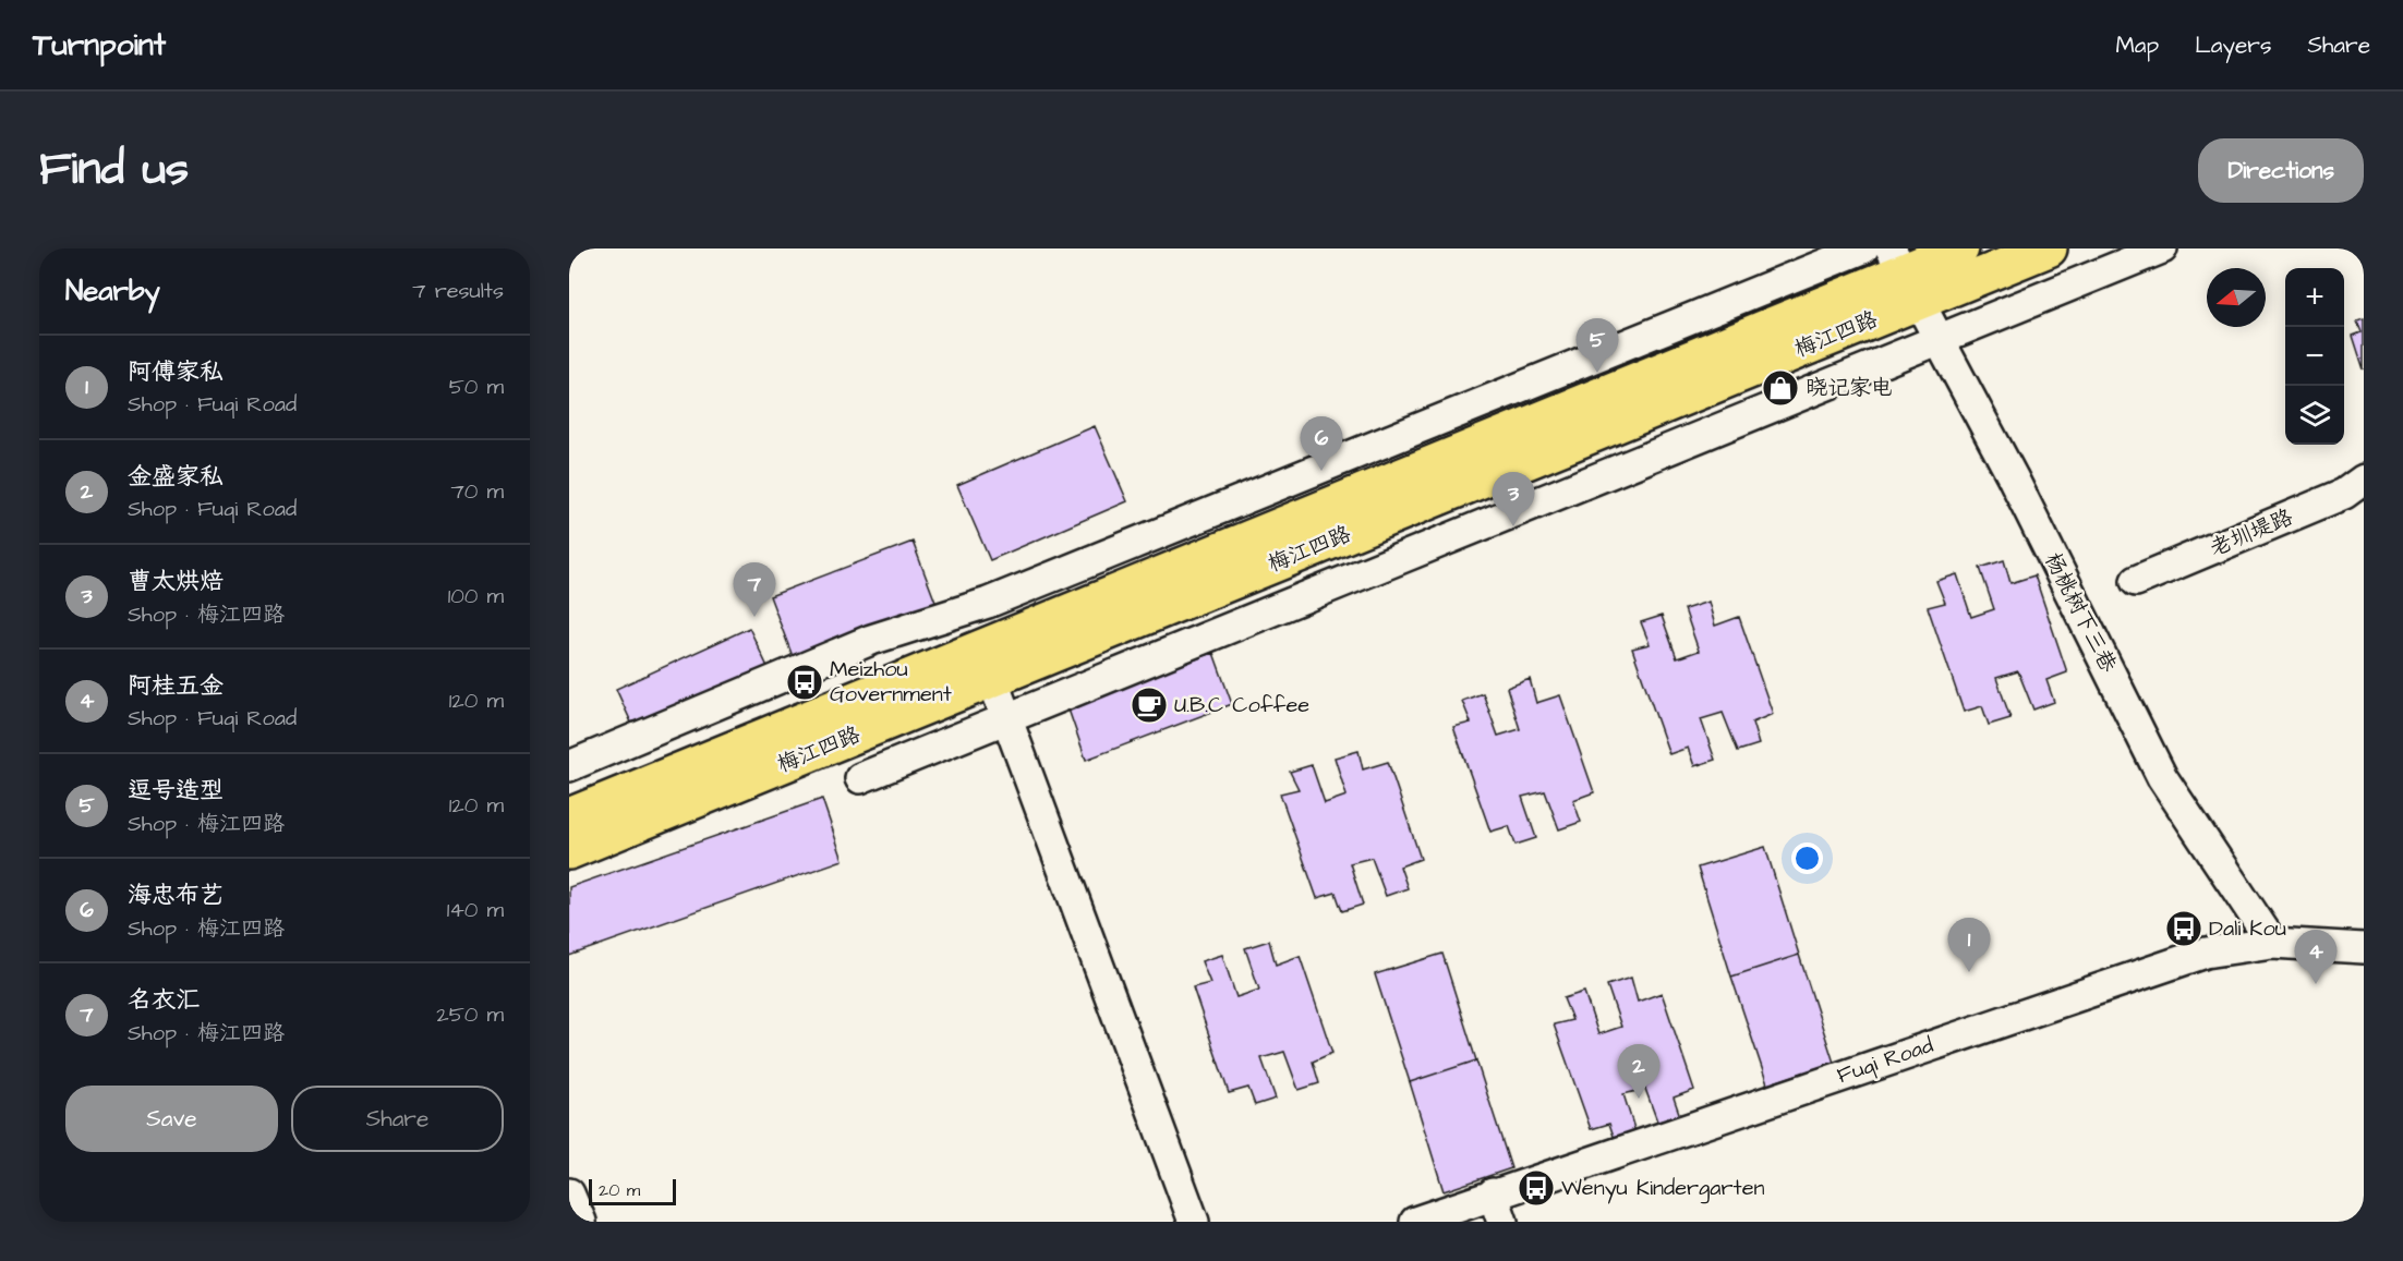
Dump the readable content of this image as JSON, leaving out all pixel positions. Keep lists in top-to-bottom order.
{
  "streets": {
    "main road": ["梅江四路"],
    "street": ["老圳堤路", "杨桃树下三巷", "Fuqi Road"]
  },
  "crossings": [
    ["梅江四路", "杨桃树下三巷"],
    ["杨桃树下三巷", "Fuqi Road"]
  ],
  "places": {
    "shop": ["晓记家电"],
    "bus stop": ["Meizhou Government", "Dali Kou", "Wenyu Kindergarten"],
    "cafe": ["U.B.C Coffee"]
  },
  "scale_bar": "20 m",
  "north": "left",
  "page": {
    "header": "Turnpoint",
    "nav": ["Map", "Layers", "Share"],
    "title": "Find us",
    "buttons": [
      "Directions",
      ["Save", "Share"]
    ],
    "heading": ["Nearby", "7 results"],
    "map_buttons": ["+", "−"],
    "pins": [
      "5",
      "6",
      "3",
      "7",
      "1",
      "4",
      "2"
    ],
    "list": [
      {
        "mark": "1",
        "name": "阿傅家私",
        "note": "Shop · Fuqi Road",
        "value": "50 m"
      },
      {
        "mark": "2",
        "name": "金盛家私",
        "note": "Shop · Fuqi Road",
        "value": "70 m"
      },
      {
        "mark": "3",
        "name": "曹太烘焙",
        "note": "Shop · 梅江四路",
        "value": "100 m"
      },
      {
        "mark": "4",
        "name": "阿桂五金",
        "note": "Shop · Fuqi Road",
        "value": "120 m"
      },
      {
        "mark": "5",
        "name": "逗号造型",
        "note": "Shop · 梅江四路",
        "value": "120 m"
      },
      {
        "mark": "6",
        "name": "海忠布艺",
        "note": "Shop · 梅江四路",
        "value": "140 m"
      },
      {
        "mark": "7",
        "name": "名衣汇",
        "note": "Shop · 梅江四路",
        "value": "250 m"
      }
    ],
    "scale": "20 m"
  }
}
